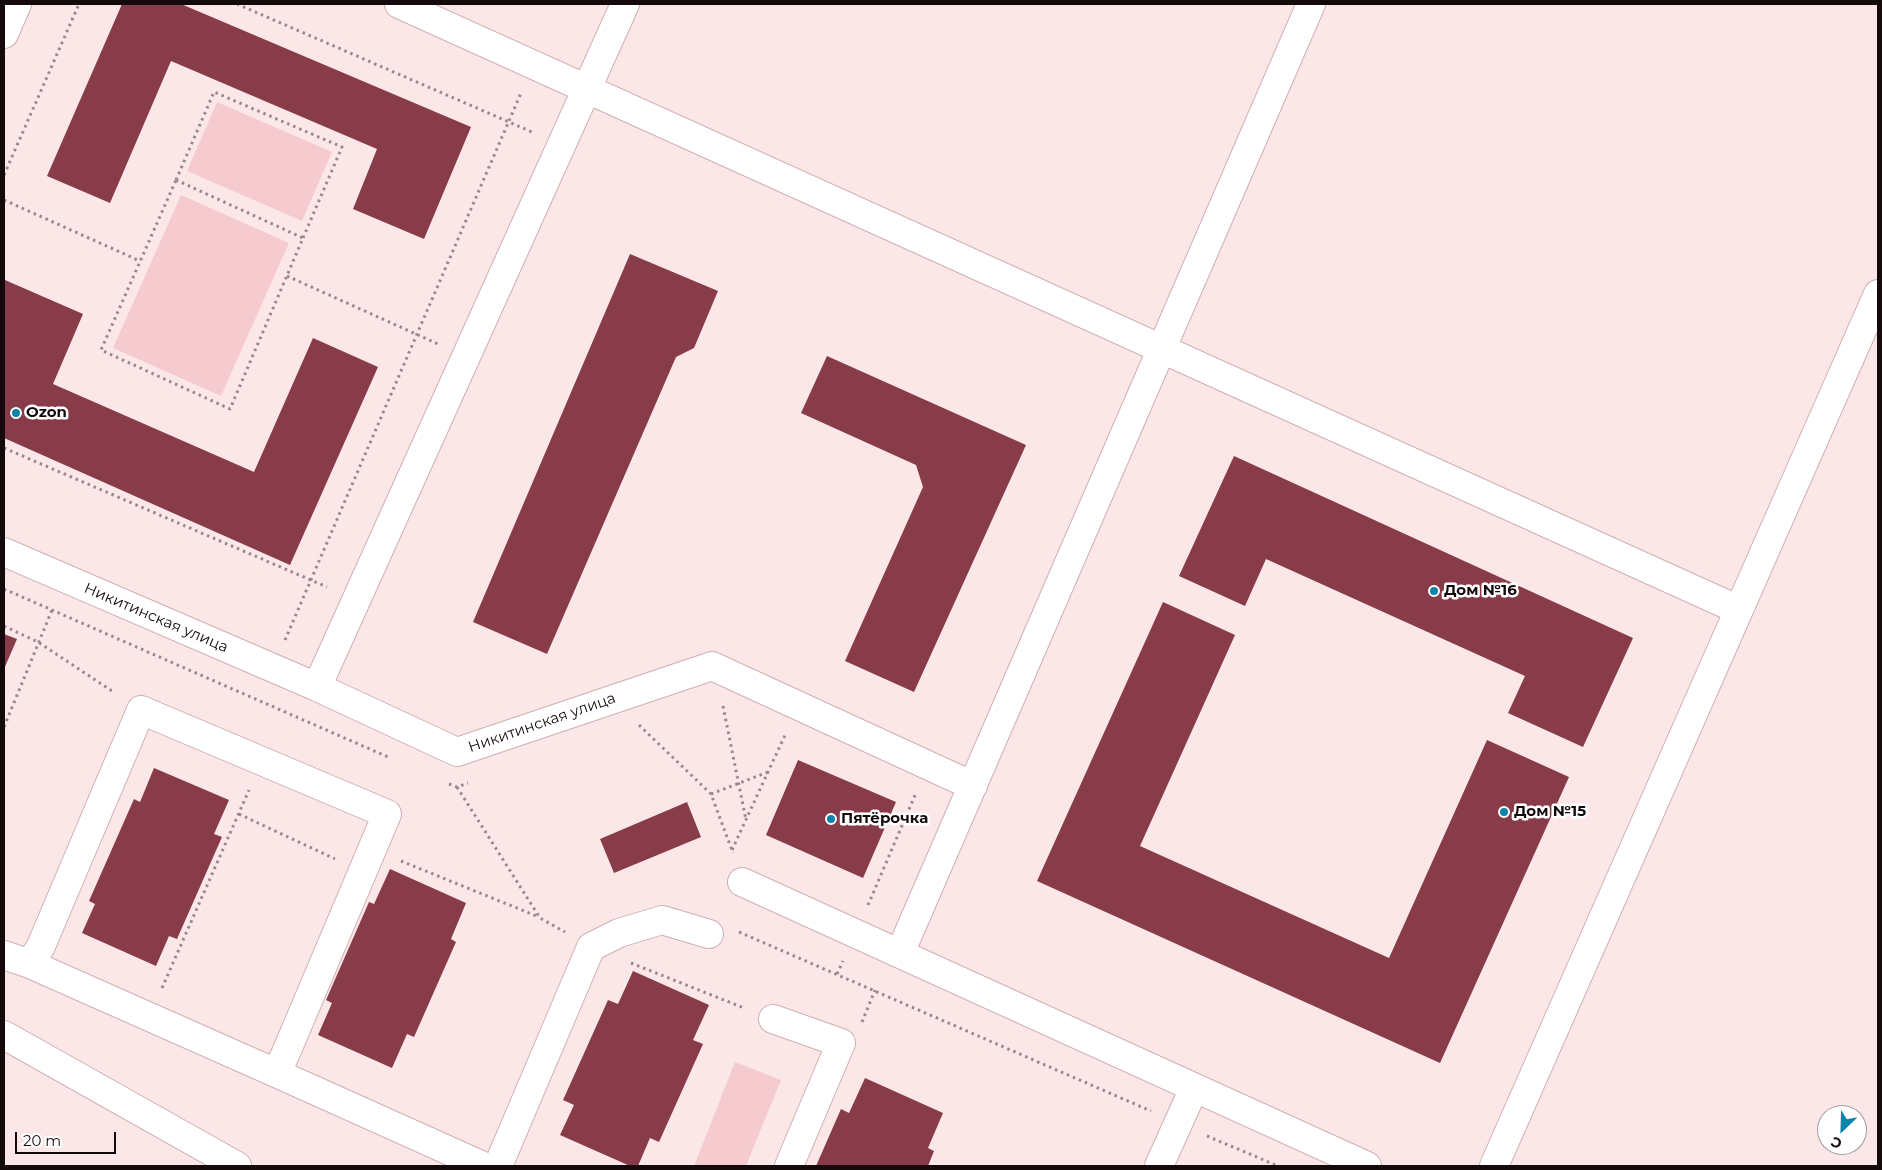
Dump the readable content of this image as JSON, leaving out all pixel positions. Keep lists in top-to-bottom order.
{
  "streets": {
    "street": ["Никитинская улица"]
  },
  "places": [
    "Ozon",
    "Дом №16",
    "Дом №15",
    "Пятёрочка"
  ],
  "scale_bar": "20 m",
  "north": "bottom left"
}
